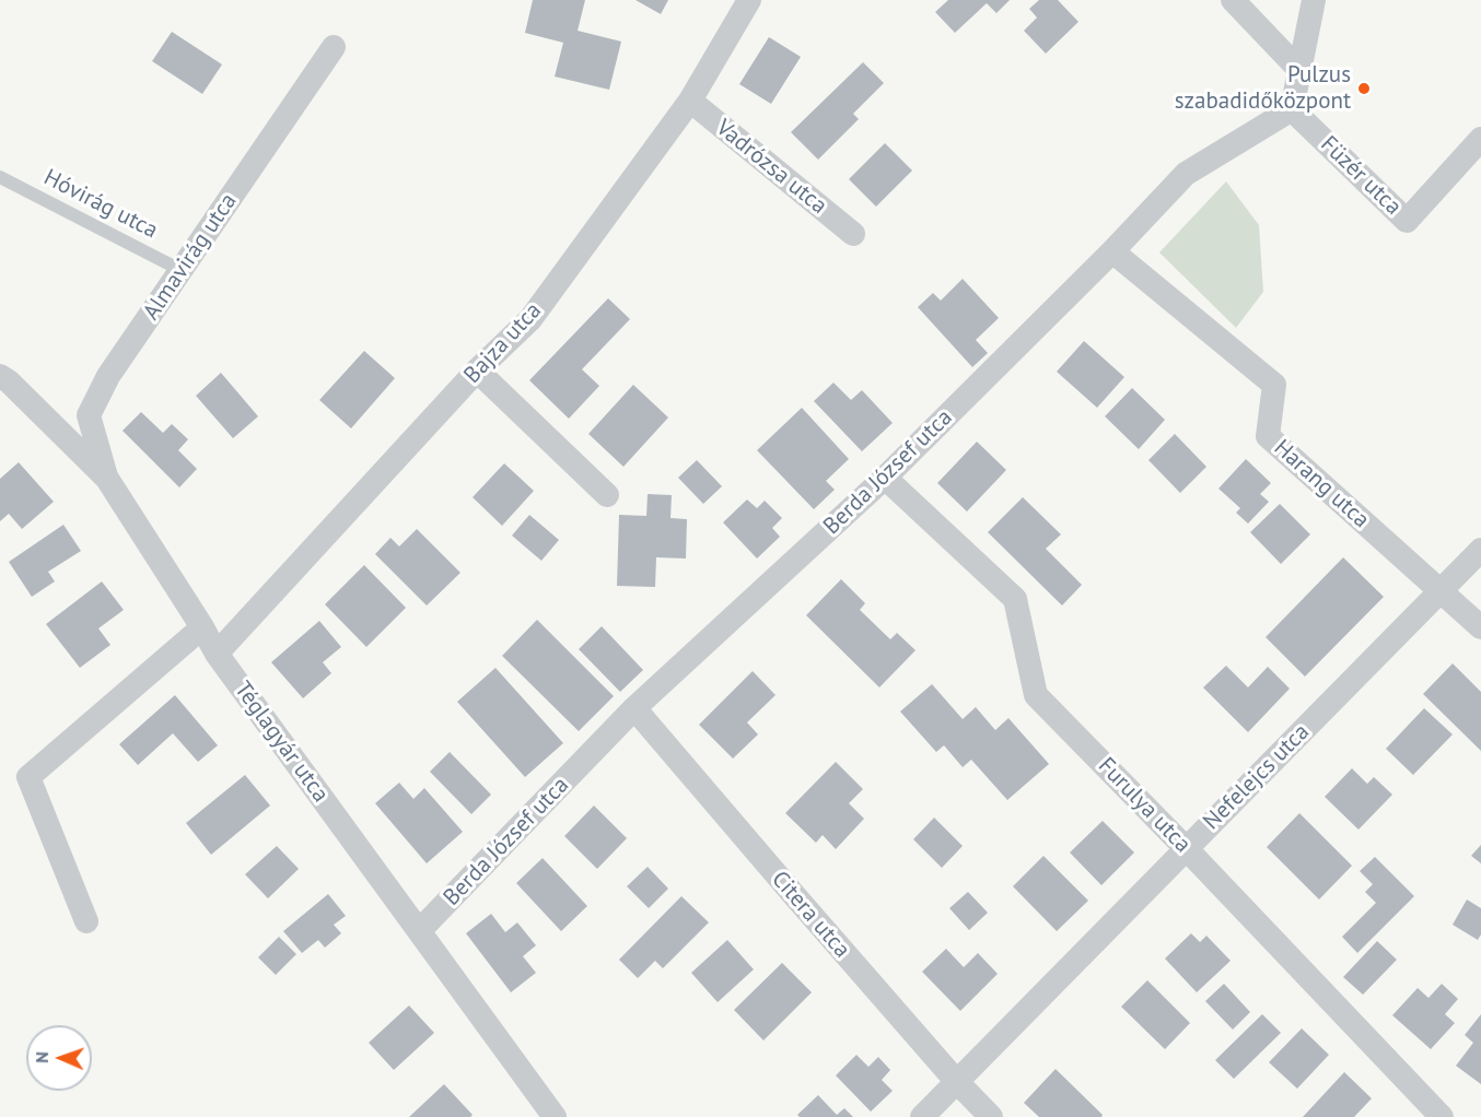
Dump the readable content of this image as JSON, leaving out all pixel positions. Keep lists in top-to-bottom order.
{
  "streets": {
    "street": [
      "Vadrózsa utca",
      "Füzér utca",
      "Almavirág utca",
      "Bajza utca",
      "Berda József utca",
      "Harang utca",
      "Téglagyár utca",
      "Nefelejcs utca",
      "Furulya utca",
      "Citera utca"
    ],
    "lane": ["Hóvirág utca"]
  },
  "crossings": [
    ["Vadrózsa utca", "Bajza utca"],
    ["Füzér utca", "Berda József utca"],
    ["Hóvirág utca", "Almavirág utca"],
    ["Almavirág utca", "Téglagyár utca"],
    ["Bajza utca", "Téglagyár utca"],
    ["Berda József utca", "Harang utca"],
    ["Berda József utca", "Téglagyár utca"],
    ["Berda József utca", "Furulya utca"],
    ["Berda József utca", "Citera utca"],
    ["Harang utca", "Nefelejcs utca"],
    ["Nefelejcs utca", "Furulya utca"],
    ["Nefelejcs utca", "Citera utca"]
  ],
  "places": ["Pulzus szabadidőközpont"],
  "north": "left"
}
